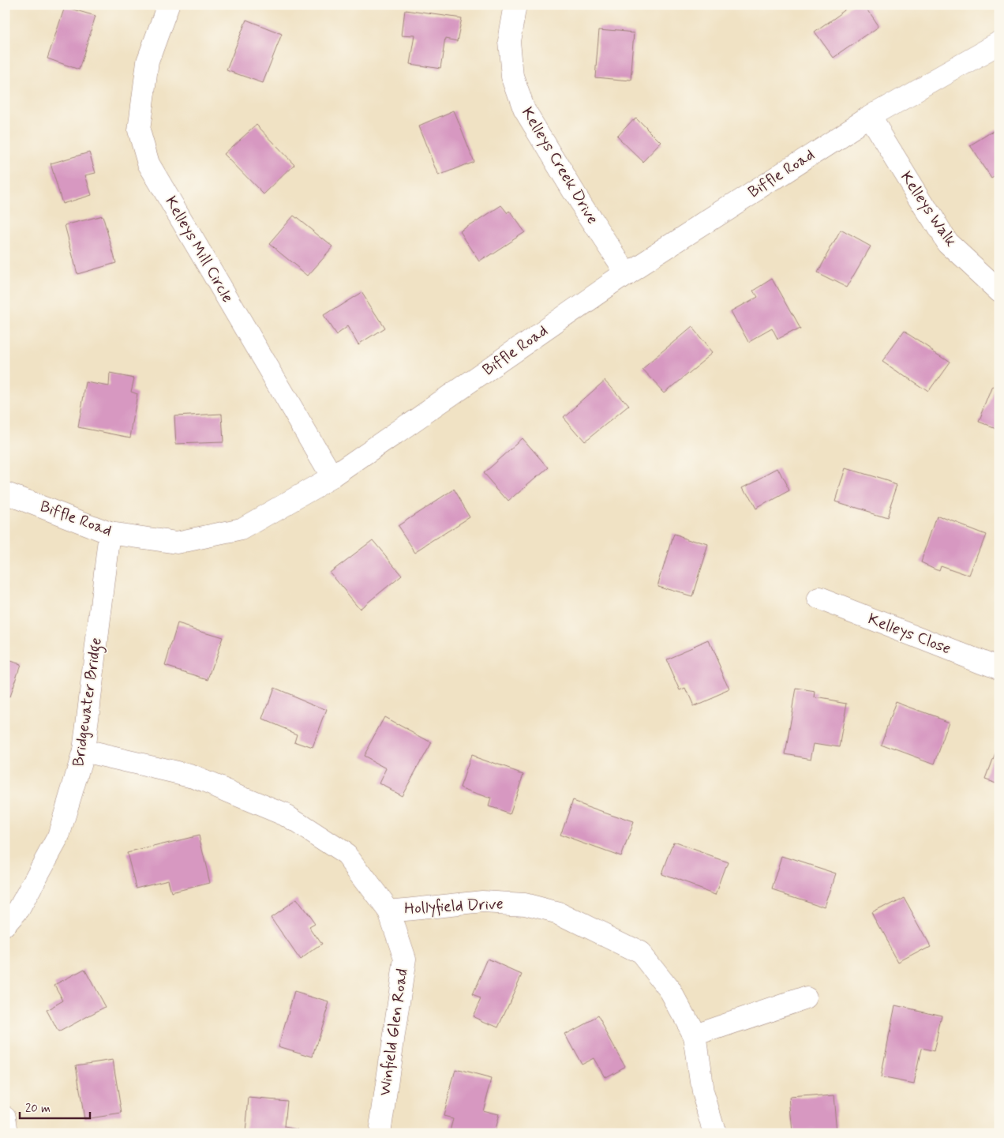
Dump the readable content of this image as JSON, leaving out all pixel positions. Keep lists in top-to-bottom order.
{
  "streets": {
    "street": [
      "Kelleys Creek Drive",
      "Biffle Road",
      "Kelleys Walk",
      "Kelleys Mill Circle",
      "Kelleys Close",
      "Bridgewater Bridge",
      "Hollyfield Drive",
      "Winfield Glen Road"
    ]
  },
  "crossings": [
    ["Kelleys Creek Drive", "Biffle Road"],
    ["Biffle Road", "Kelleys Walk"],
    ["Biffle Road", "Kelleys Mill Circle"],
    ["Biffle Road", "Bridgewater Bridge"],
    ["Bridgewater Bridge", "Winfield Glen Road"],
    ["Hollyfield Drive", "Winfield Glen Road"]
  ],
  "scale_bar": "20 m"
}
